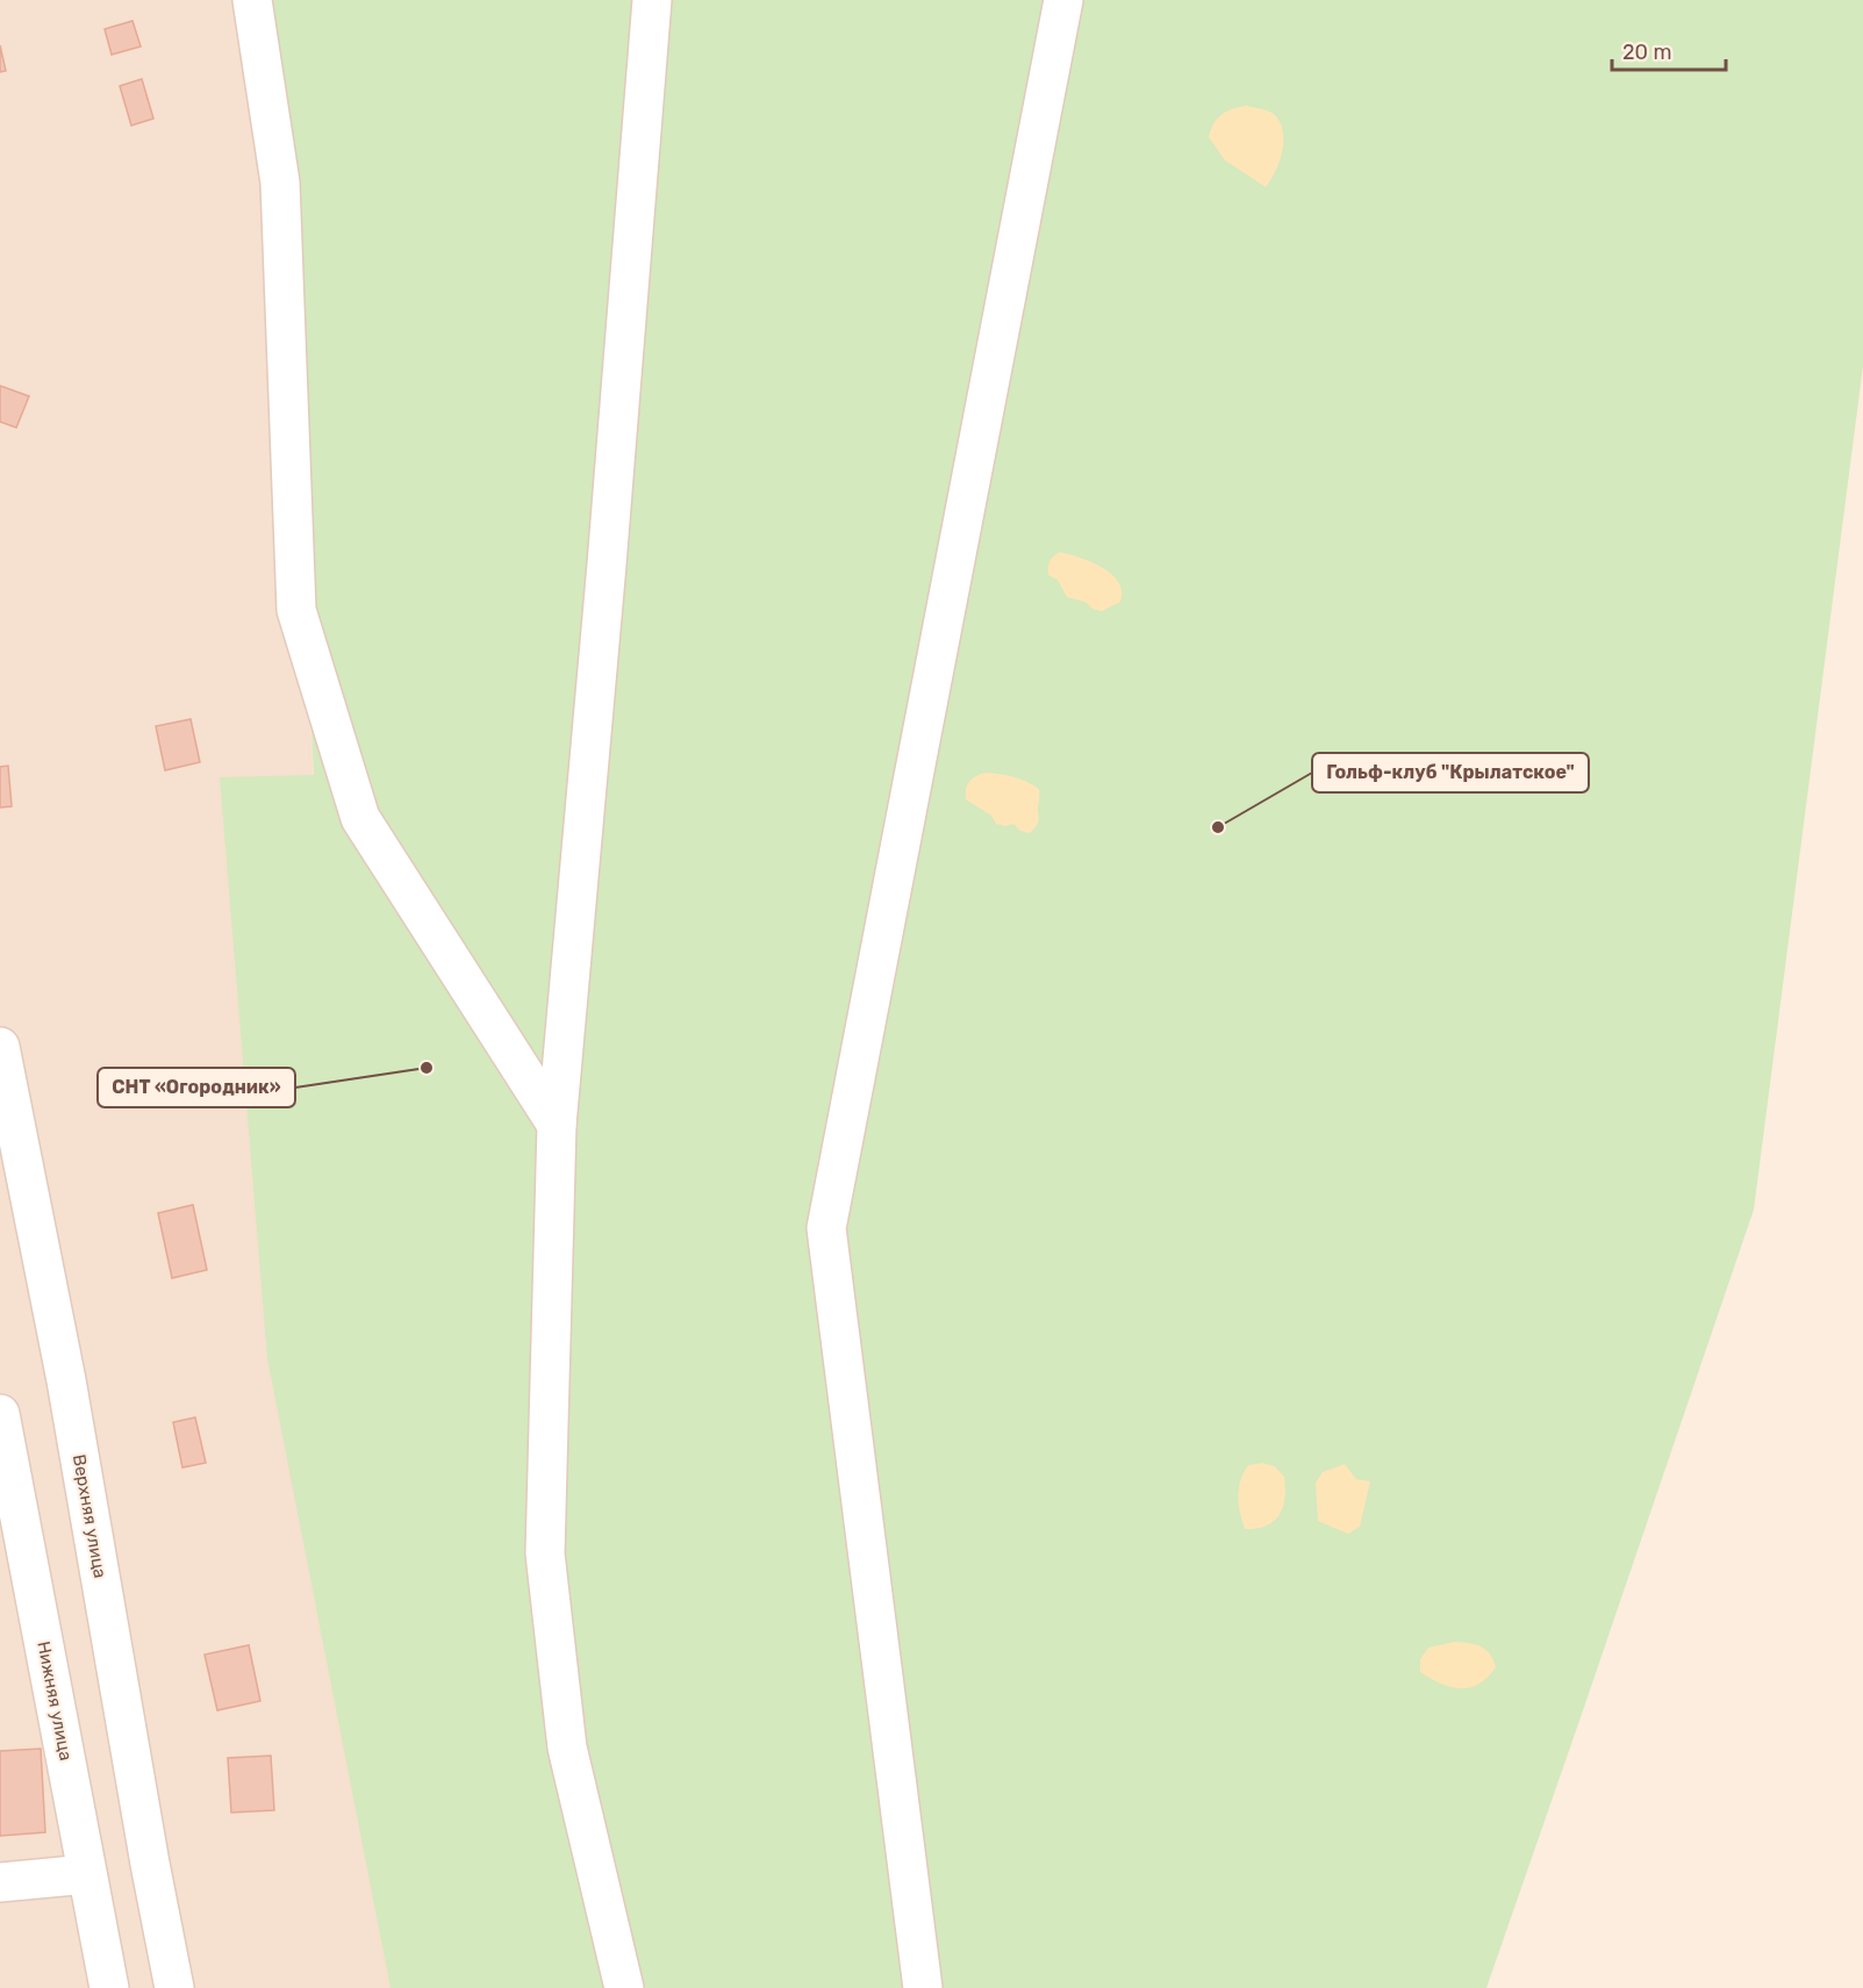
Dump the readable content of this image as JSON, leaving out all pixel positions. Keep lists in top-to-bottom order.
{
  "streets": {
    "street": ["Верхняя улица", "Нижняя улица"]
  },
  "places": ["Гольф-клуб \"Крылатское\"", "СНТ «Огородник»"],
  "scale_bar": "20 m"
}
